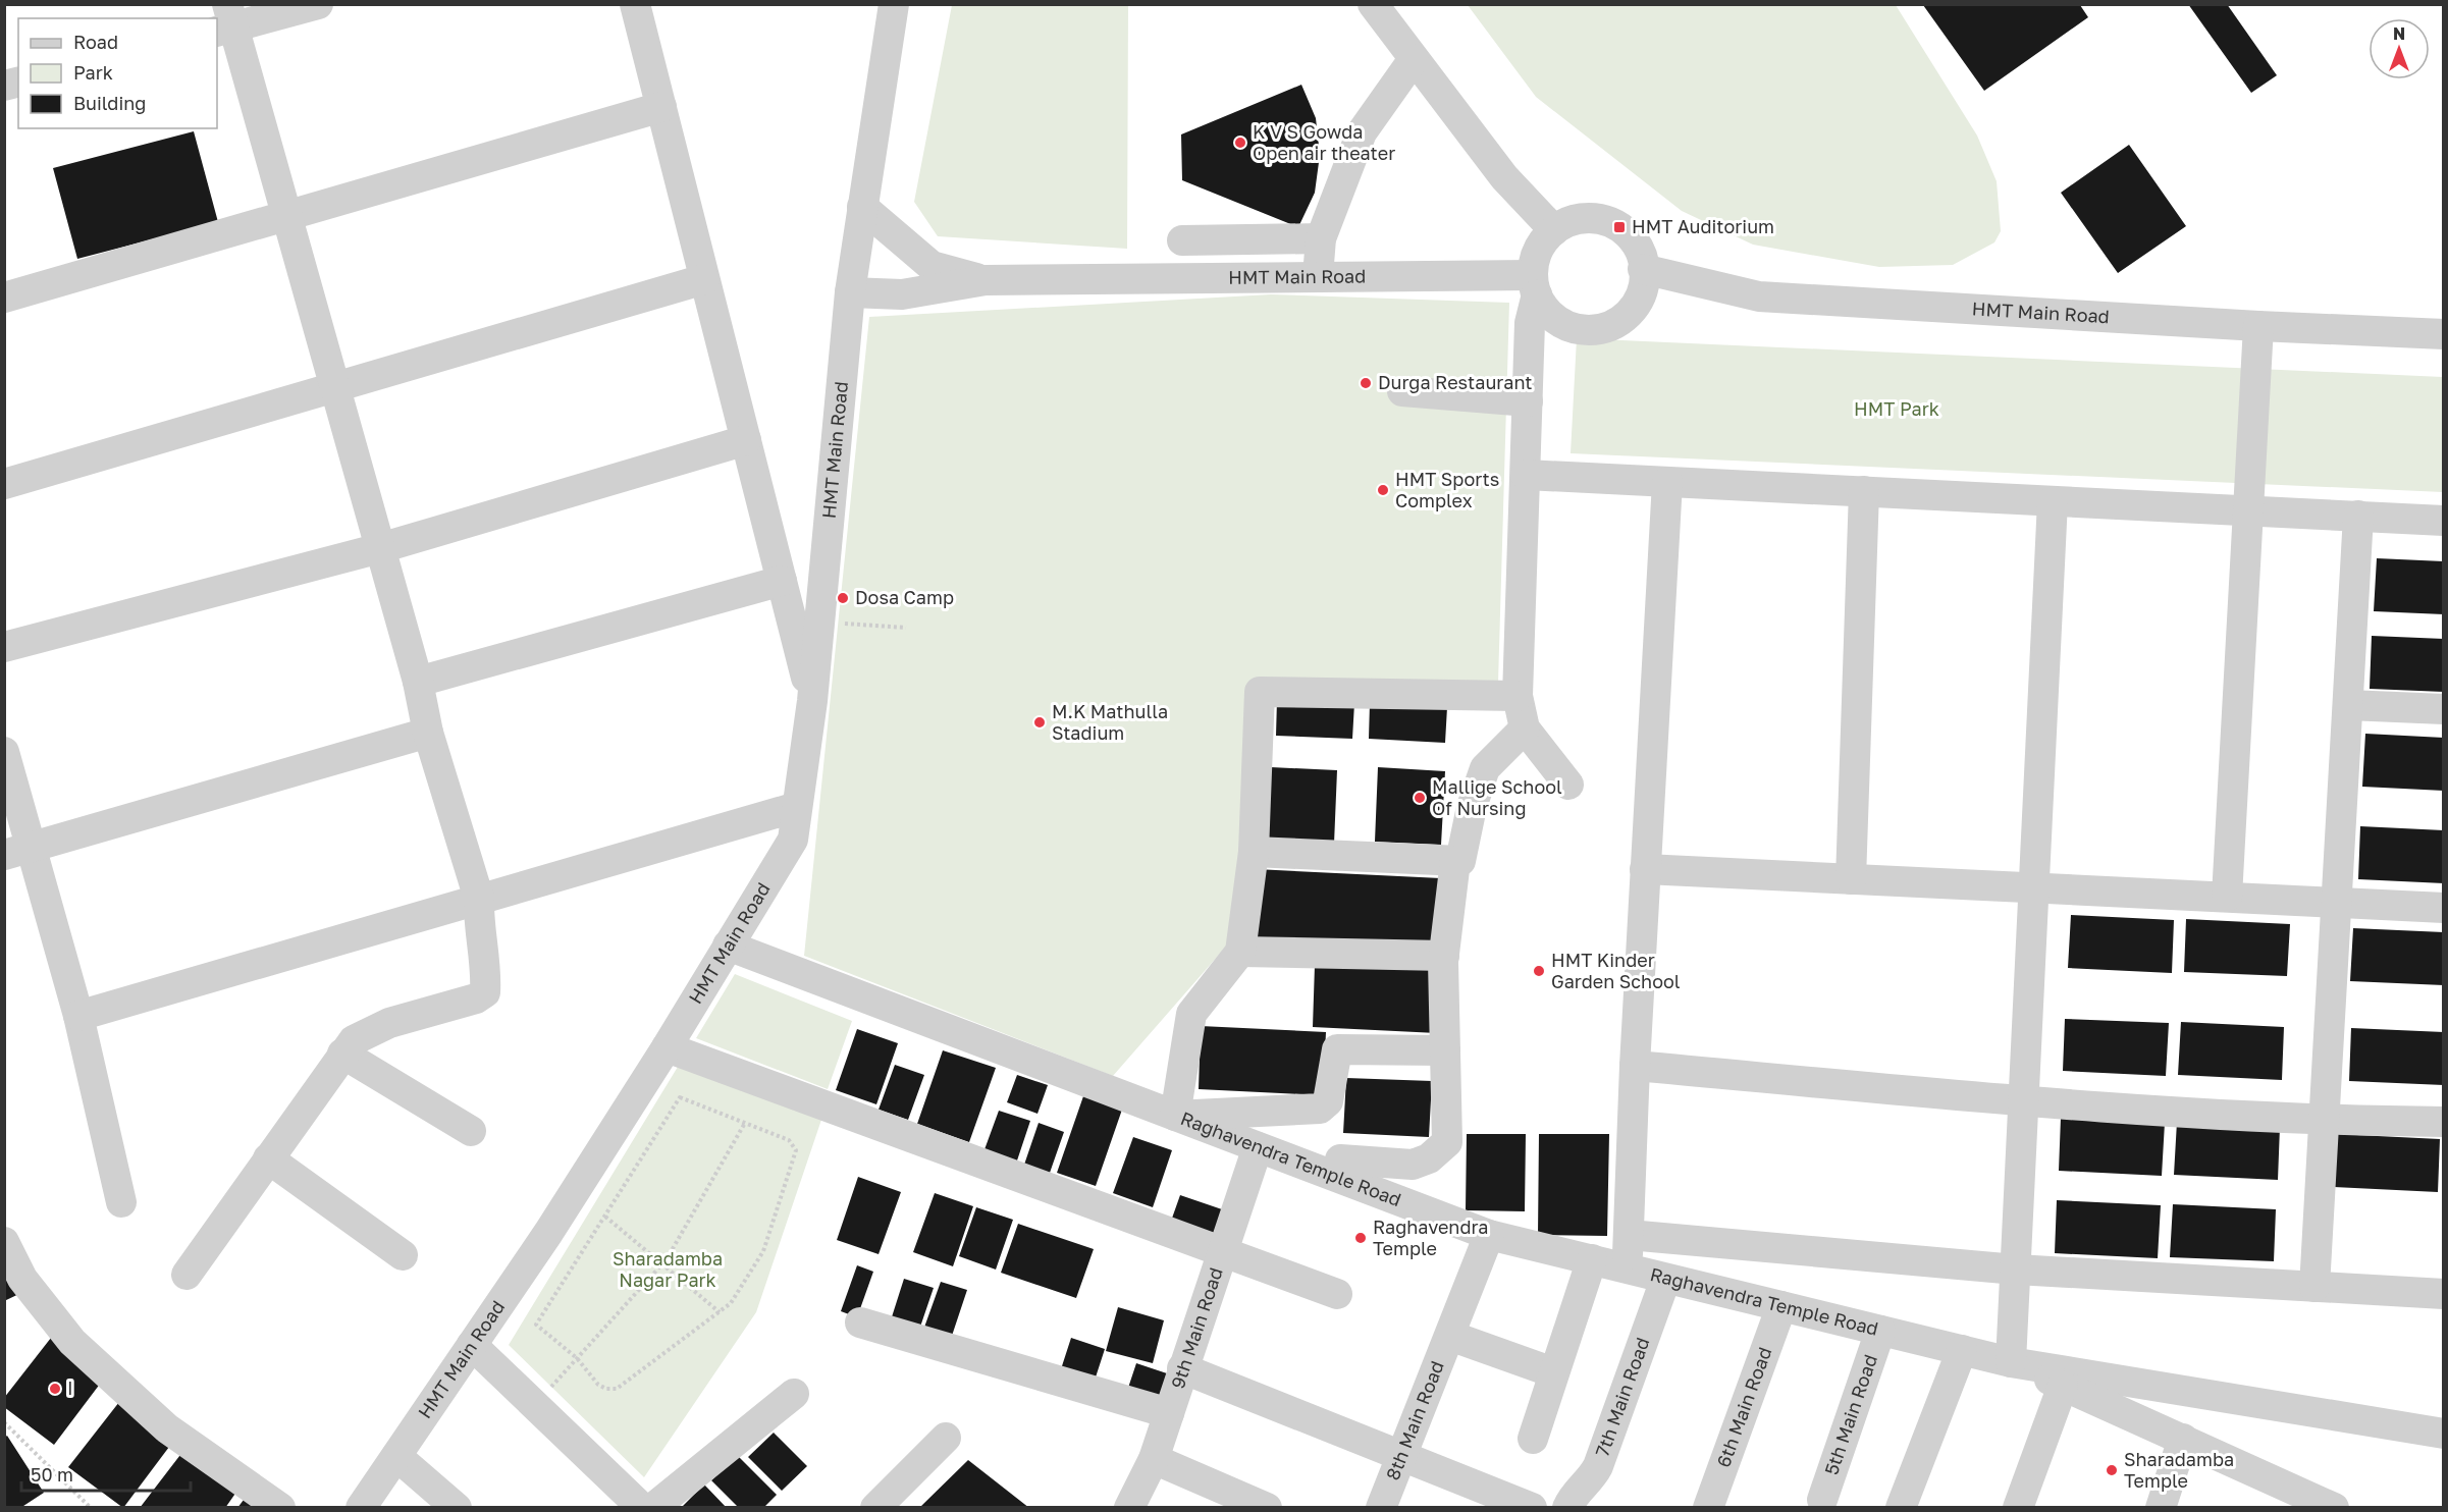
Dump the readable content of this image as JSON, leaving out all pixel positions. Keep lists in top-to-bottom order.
{
  "streets": {
    "street": [
      "HMT Main Road",
      "Raghavendra Temple Road",
      "9th Main Road",
      "7th Main Road",
      "6th Main Road",
      "5th Main Road",
      "8th Main Road"
    ]
  },
  "crossings": [
    ["HMT Main Road", "Raghavendra Temple Road"],
    ["Raghavendra Temple Road", "9th Main Road"],
    ["Raghavendra Temple Road", "7th Main Road"],
    ["Raghavendra Temple Road", "6th Main Road"],
    ["Raghavendra Temple Road", "5th Main Road"],
    ["Raghavendra Temple Road", "8th Main Road"]
  ],
  "parks": ["HMT Park", "Sharadamba Nagar Park"],
  "places": {
    "other": [
      "K V S Gowda Open air theater",
      "Durga Restaurant",
      "HMT Sports Complex",
      "Dosa Camp",
      "M.K Mathulla Stadium",
      "Mallige School Of Nursing",
      "HMT Kinder Garden School",
      "Raghavendra Temple",
      "I",
      "Sharadamba Temple"
    ],
    "transit": ["HMT Auditorium"]
  },
  "legend": ["Road", "Park", "Building"],
  "scale_bar": "50 m",
  "north": "top"
}
